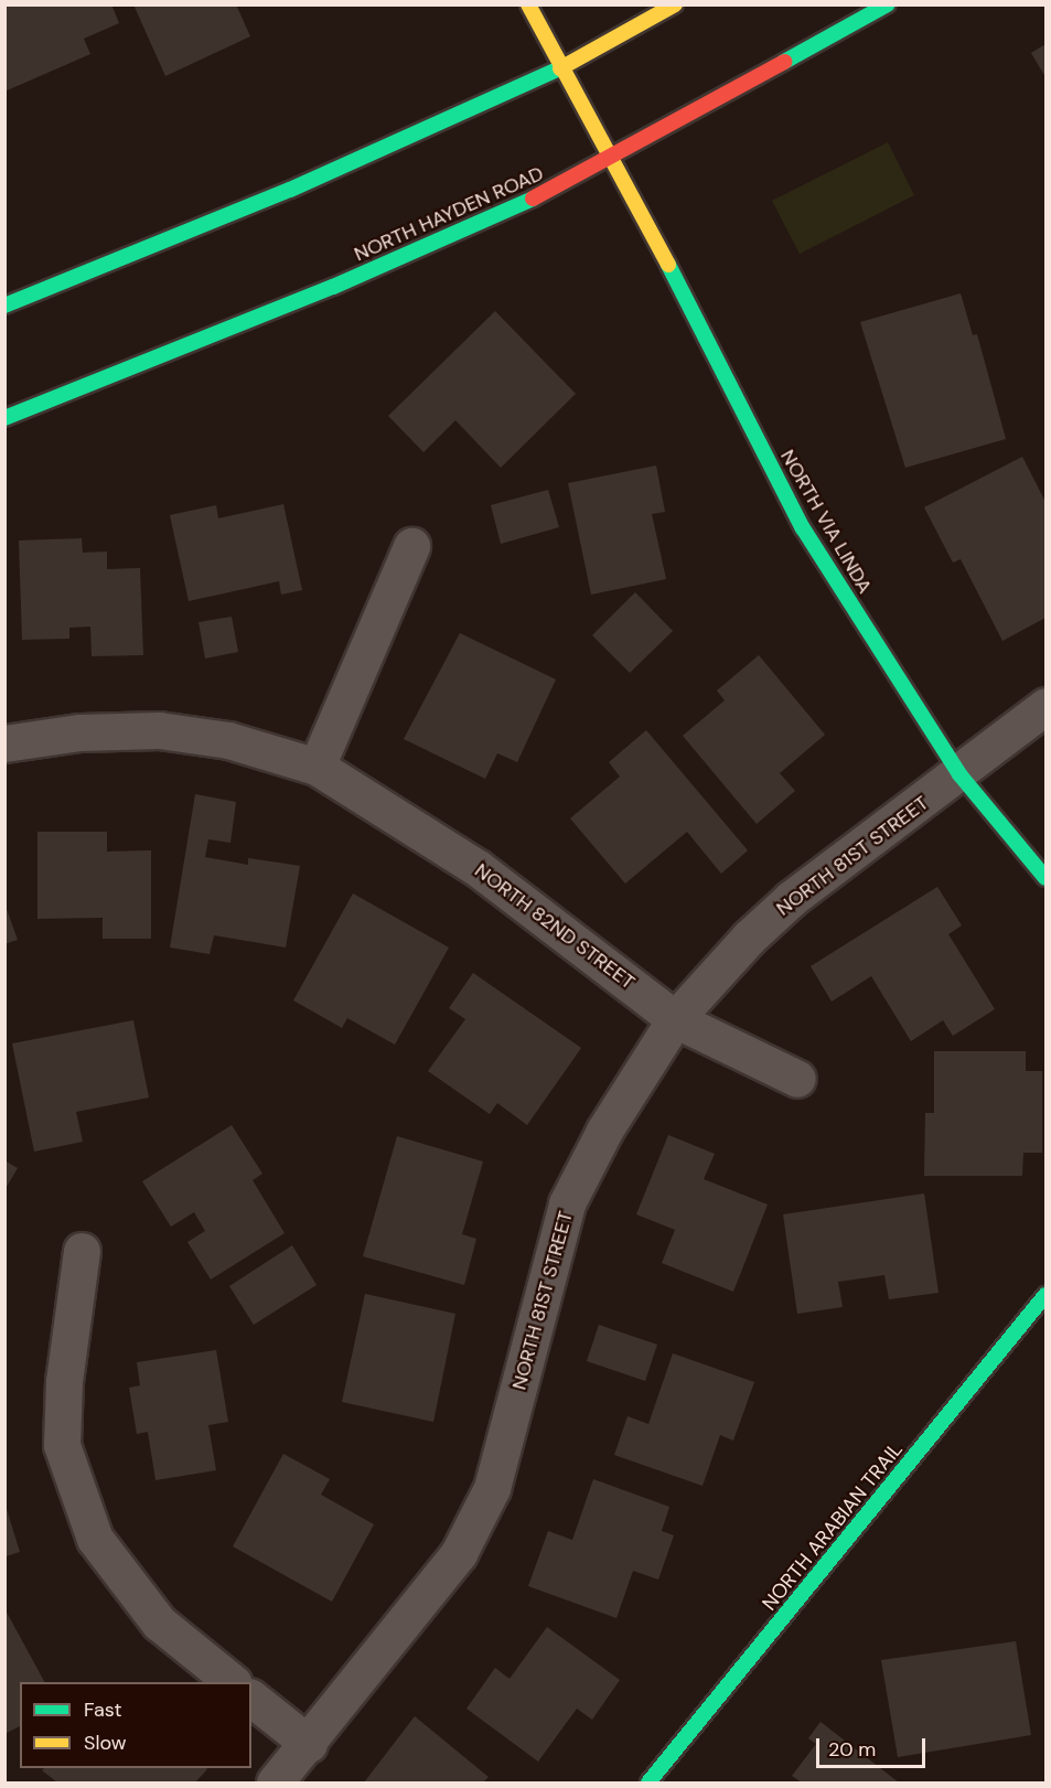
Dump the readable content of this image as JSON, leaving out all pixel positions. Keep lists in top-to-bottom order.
{
  "streets": {
    "main road": ["NORTH HAYDEN ROAD", "NORTH VIA LINDA", "NORTH ARABIAN TRAIL"],
    "street": ["NORTH 81ST STREET", "NORTH 82ND STREET"]
  },
  "crossings": [
    ["NORTH HAYDEN ROAD", "NORTH VIA LINDA"],
    ["NORTH VIA LINDA", "NORTH 81ST STREET"],
    ["NORTH 81ST STREET", "NORTH 82ND STREET"]
  ],
  "legend": ["Fast", "Slow"],
  "scale_bar": "20 m"
}
